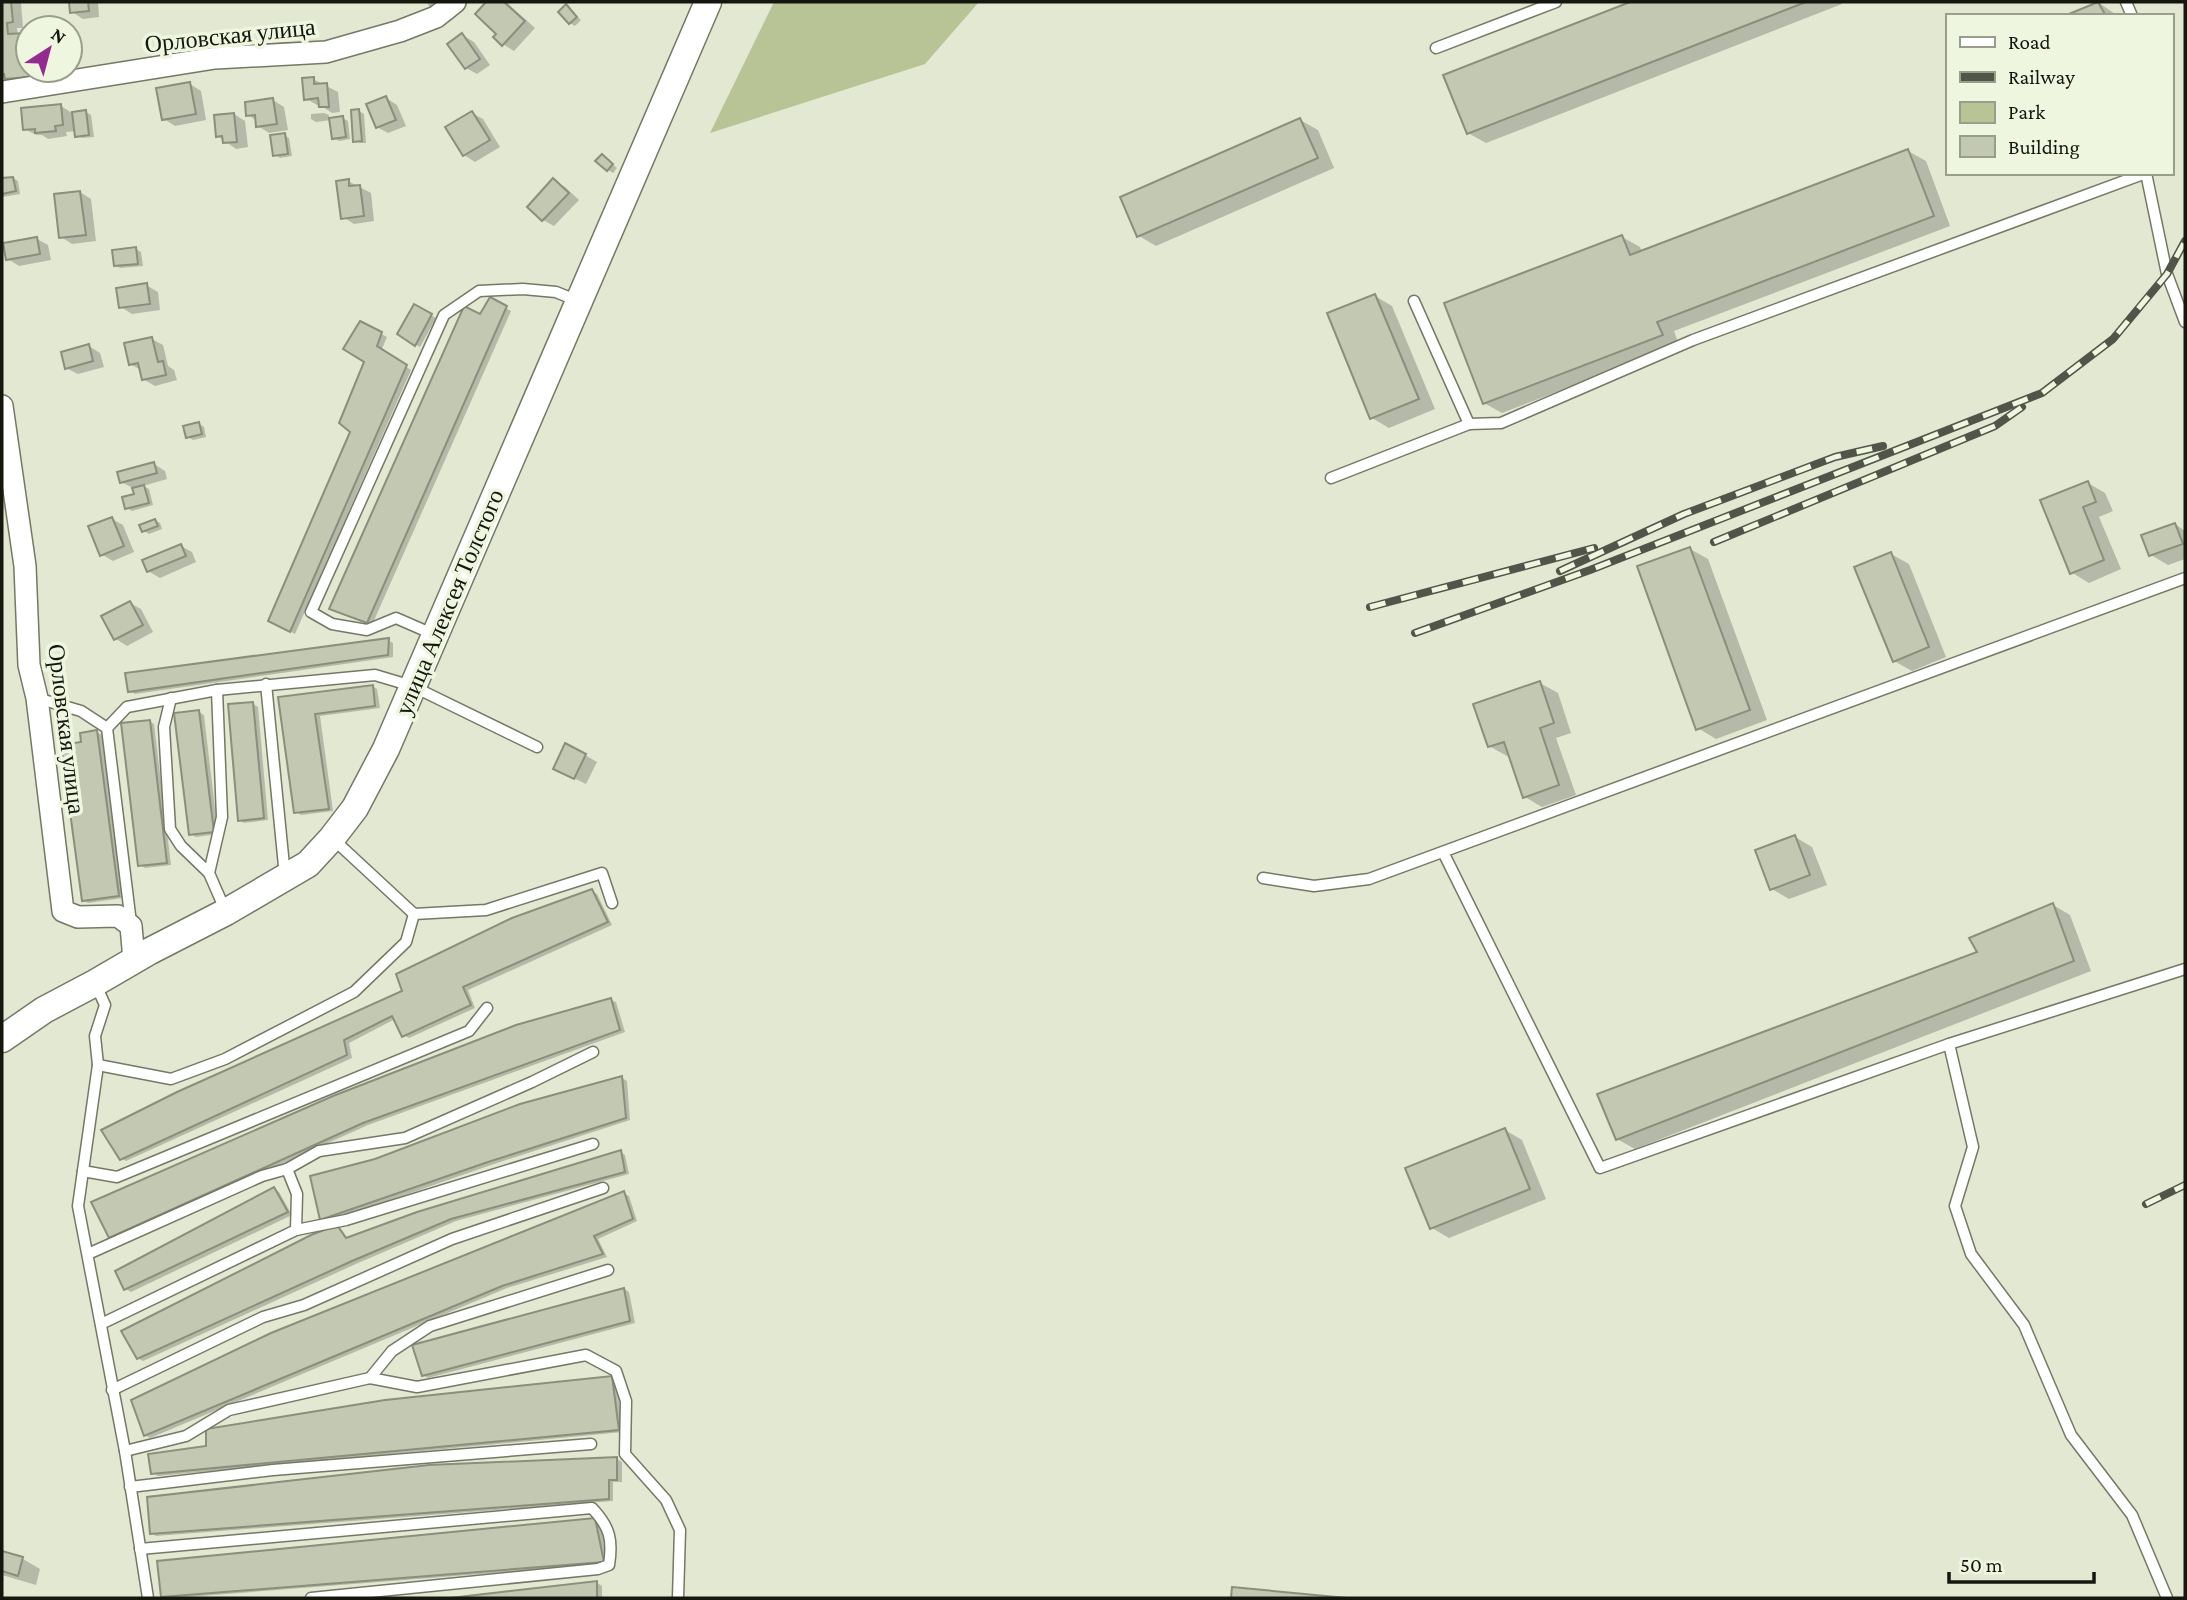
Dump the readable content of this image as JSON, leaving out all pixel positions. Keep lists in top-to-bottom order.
{
  "streets": {
    "street": ["Орловская улица", "улица Алексея Толстого"]
  },
  "legend": [
    "Road",
    "Railway",
    "Park",
    "Building"
  ],
  "scale_bar": "50 m",
  "north": "top right"
}
